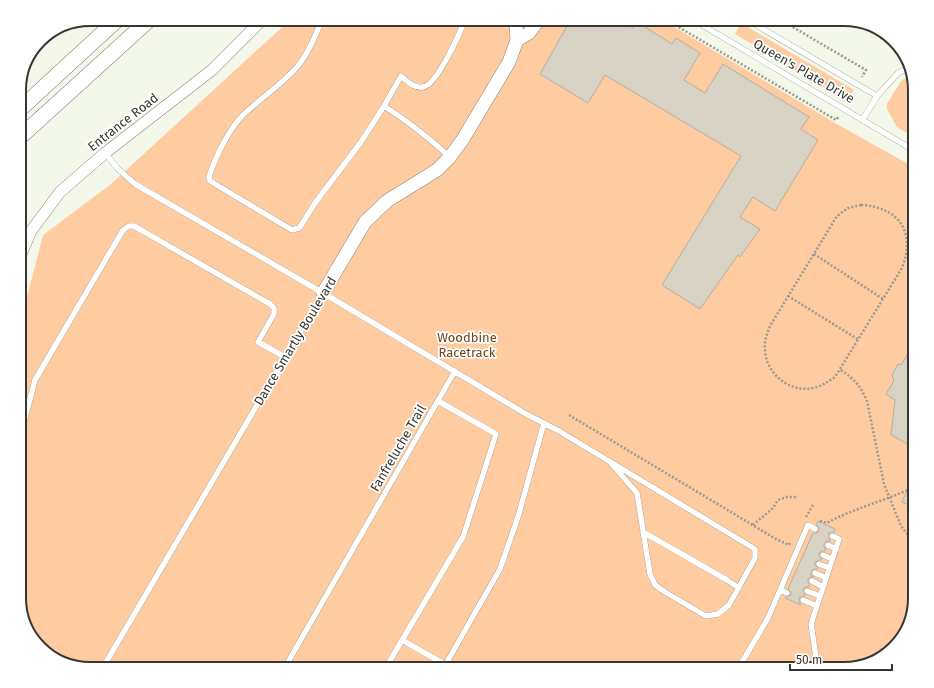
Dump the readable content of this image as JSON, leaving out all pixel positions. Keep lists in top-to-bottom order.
{
  "streets": {
    "street": ["Entrance Road", "Dance Smartly Boulevard"],
    "lane": ["Queen's Plate Drive", "Fanfreluche Trail"]
  },
  "parks": ["Woodbine Racetrack"],
  "scale_bar": "50 m"
}
